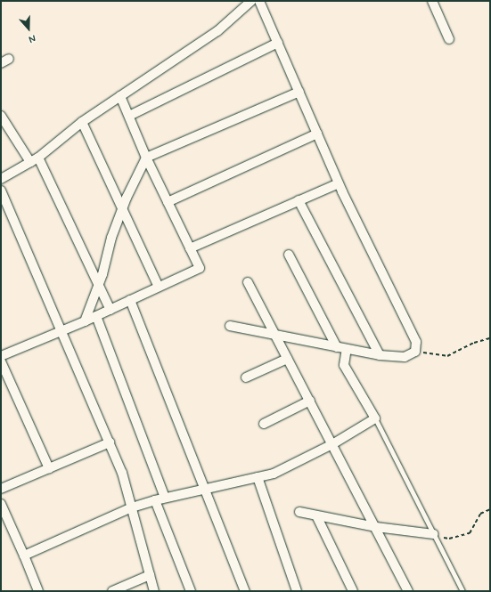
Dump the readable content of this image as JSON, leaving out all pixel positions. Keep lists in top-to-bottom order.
{
  "north": "bottom"
}
